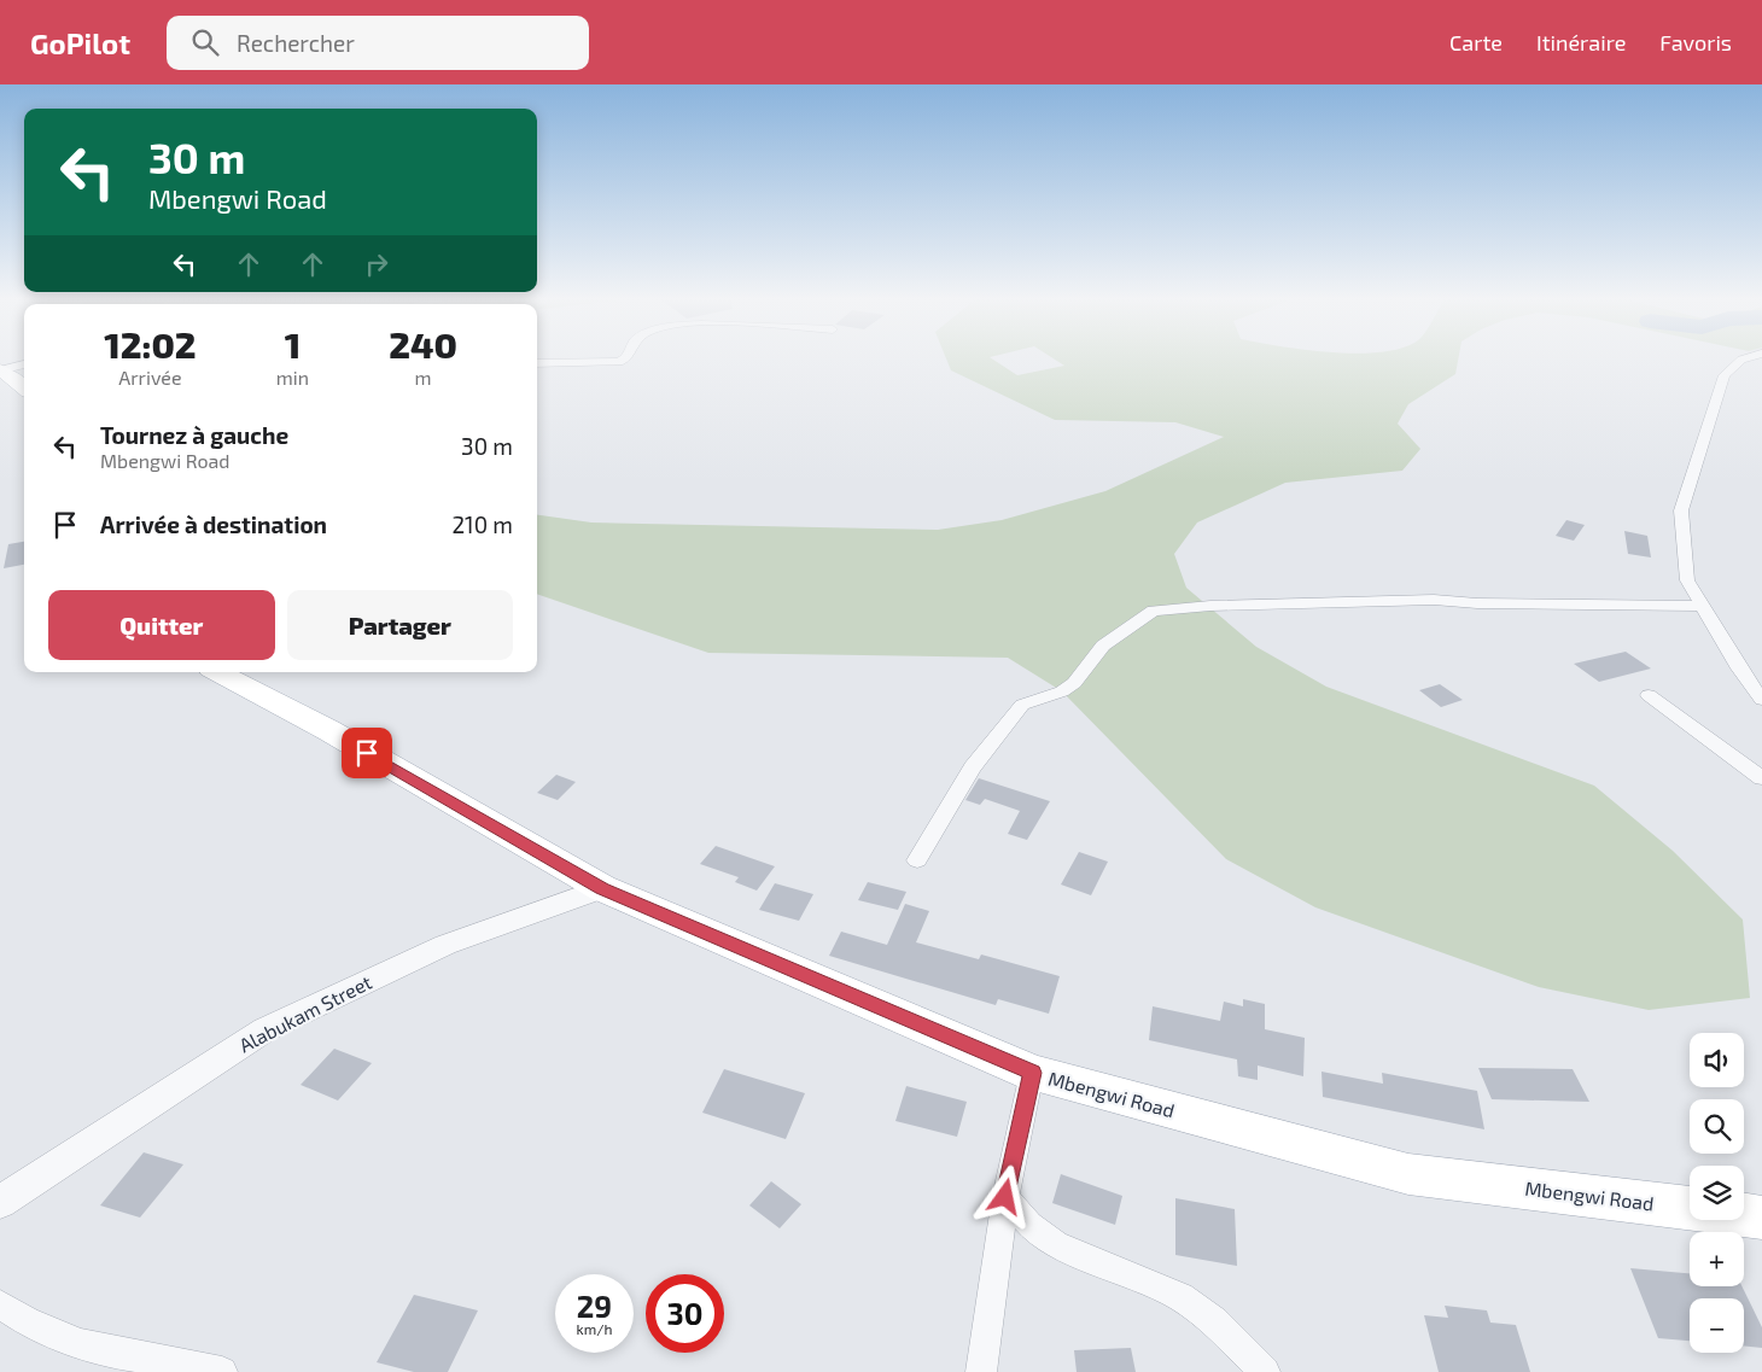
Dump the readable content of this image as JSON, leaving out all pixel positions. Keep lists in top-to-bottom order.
{
  "streets": {
    "main road": ["Mbengwi Road"],
    "street": ["Alabukam Street"]
  },
  "crossings": [
    ["Alabukam Street", "Mbengwi Road"]
  ],
  "page": {
    "header": "GoPilot",
    "search": "Rechercher",
    "nav": ["Carte", "Itinéraire", "Favoris"],
    "turn": ["30 m", "Mbengwi Road"],
    "eta": [
      "12:02",
      "Arrivée",
      "1",
      "min",
      "240",
      "m"
    ],
    "list": [
      {
        "name": "Tournez à gauche",
        "note": "Mbengwi Road",
        "value": "30 m"
      },
      {
        "name": "Arrivée à destination",
        "value": "210 m"
      }
    ],
    "buttons": ["Quitter", "Partager"],
    "map_buttons": ["+", "−"],
    "speed": "29 km/h",
    "limit": "30"
  }
}
